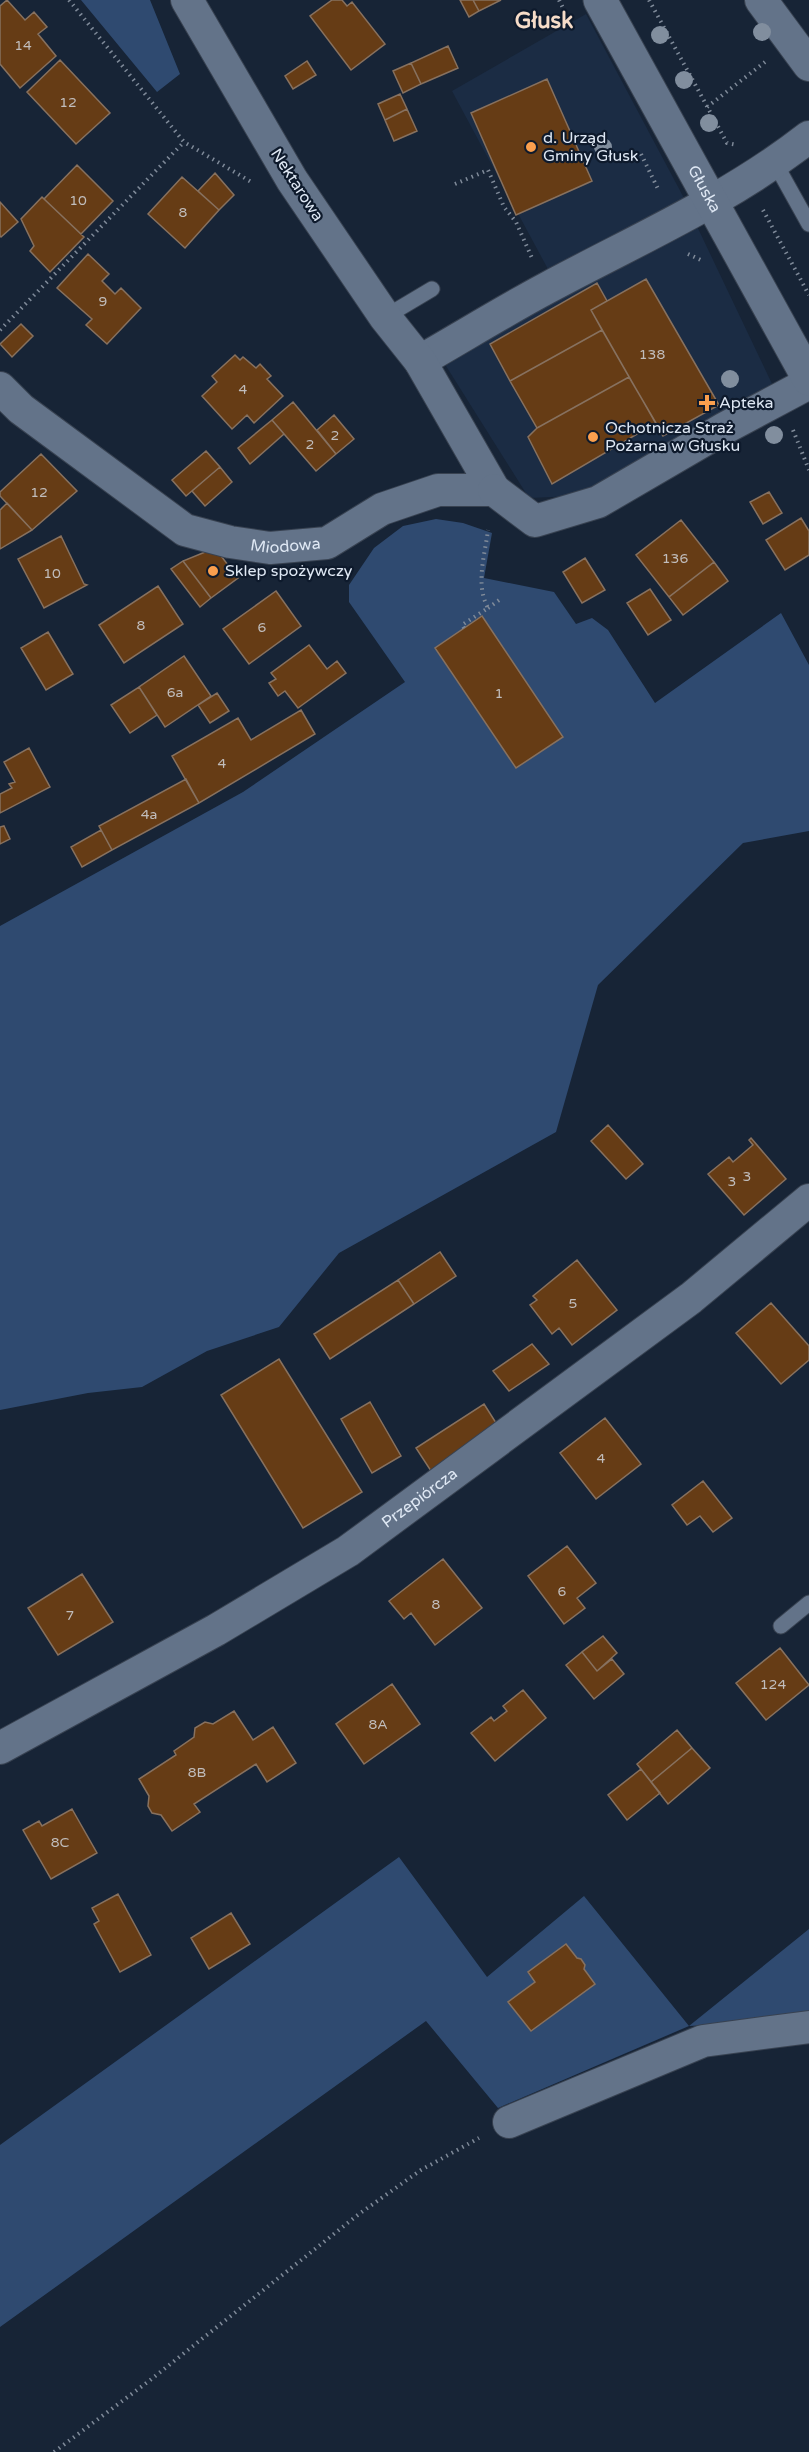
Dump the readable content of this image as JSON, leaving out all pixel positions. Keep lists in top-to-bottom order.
{
  "streets": {
    "street": [
      "Nektarowa",
      "Głuska",
      "Miodowa",
      "Przepiórcza"
    ]
  },
  "districts": ["Głusk"],
  "places": {
    "other": ["d. Urząd Gminy Głusk", "Ochotnicza Straż Pożarna w Głusku", "Sklep spożywczy"],
    "health": ["Apteka"]
  },
  "house_numbers": [
    "14",
    "12",
    "10",
    "8",
    "9",
    "138",
    "4",
    "2",
    "2",
    "12",
    "136",
    "10",
    "8",
    "6",
    "6a",
    "1",
    "4",
    "4a",
    "3",
    "3",
    "5",
    "4",
    "6",
    "8",
    "7",
    "124",
    "8A",
    "8B",
    "8C"
  ]
}
